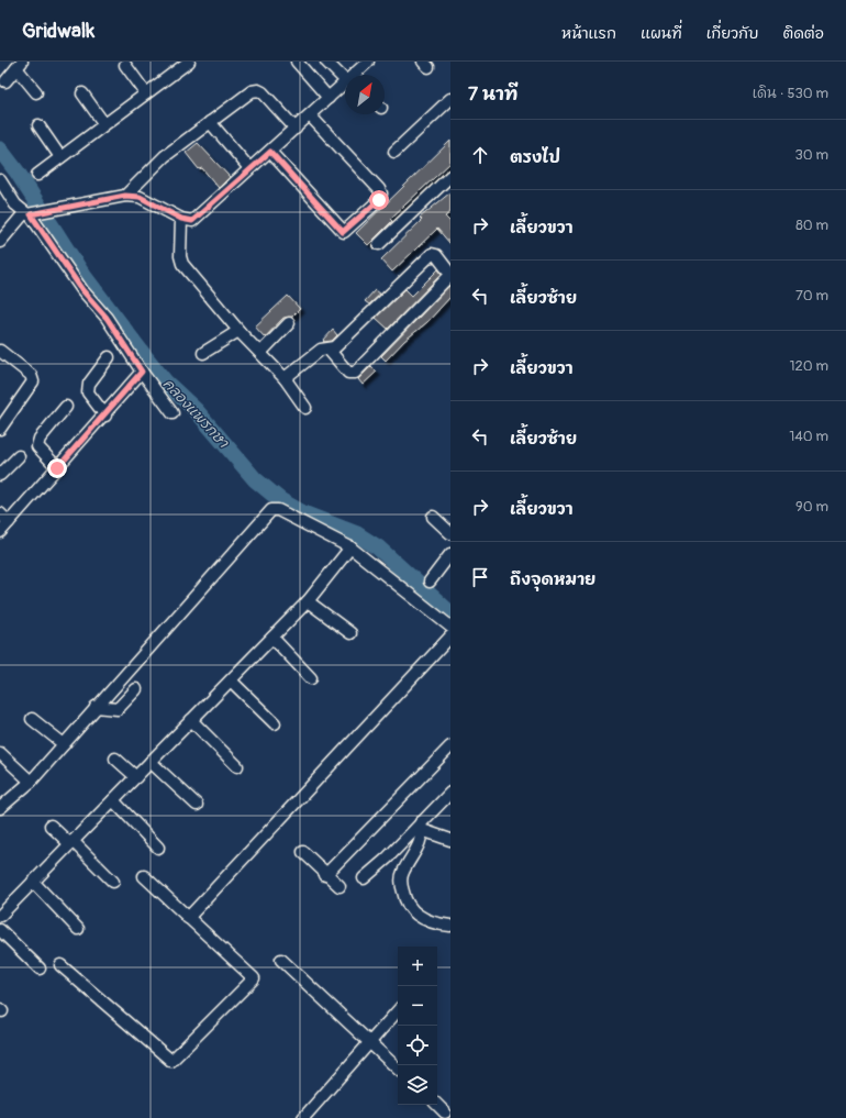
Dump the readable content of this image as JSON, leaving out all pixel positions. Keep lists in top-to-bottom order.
{
  "water": ["คลองแพรกษา"],
  "north": "top right",
  "page": {
    "header": "Gridwalk",
    "nav": [
      "หน้าแรก",
      "แผนที่",
      "เกี่ยวกับ",
      "ติดต่อ"
    ],
    "heading": ["7 นาที", "เดิน · 530 m"],
    "list": [
      ["ตรงไป", "30 m"],
      ["เลี้ยวขวา", "80 m"],
      ["เลี้ยวซ้าย", "70 m"],
      ["เลี้ยวขวา", "120 m"],
      ["เลี้ยวซ้าย", "140 m"],
      ["เลี้ยวขวา", "90 m"],
      "ถึงจุดหมาย"
    ],
    "map_buttons": ["+", "−"]
  }
}
